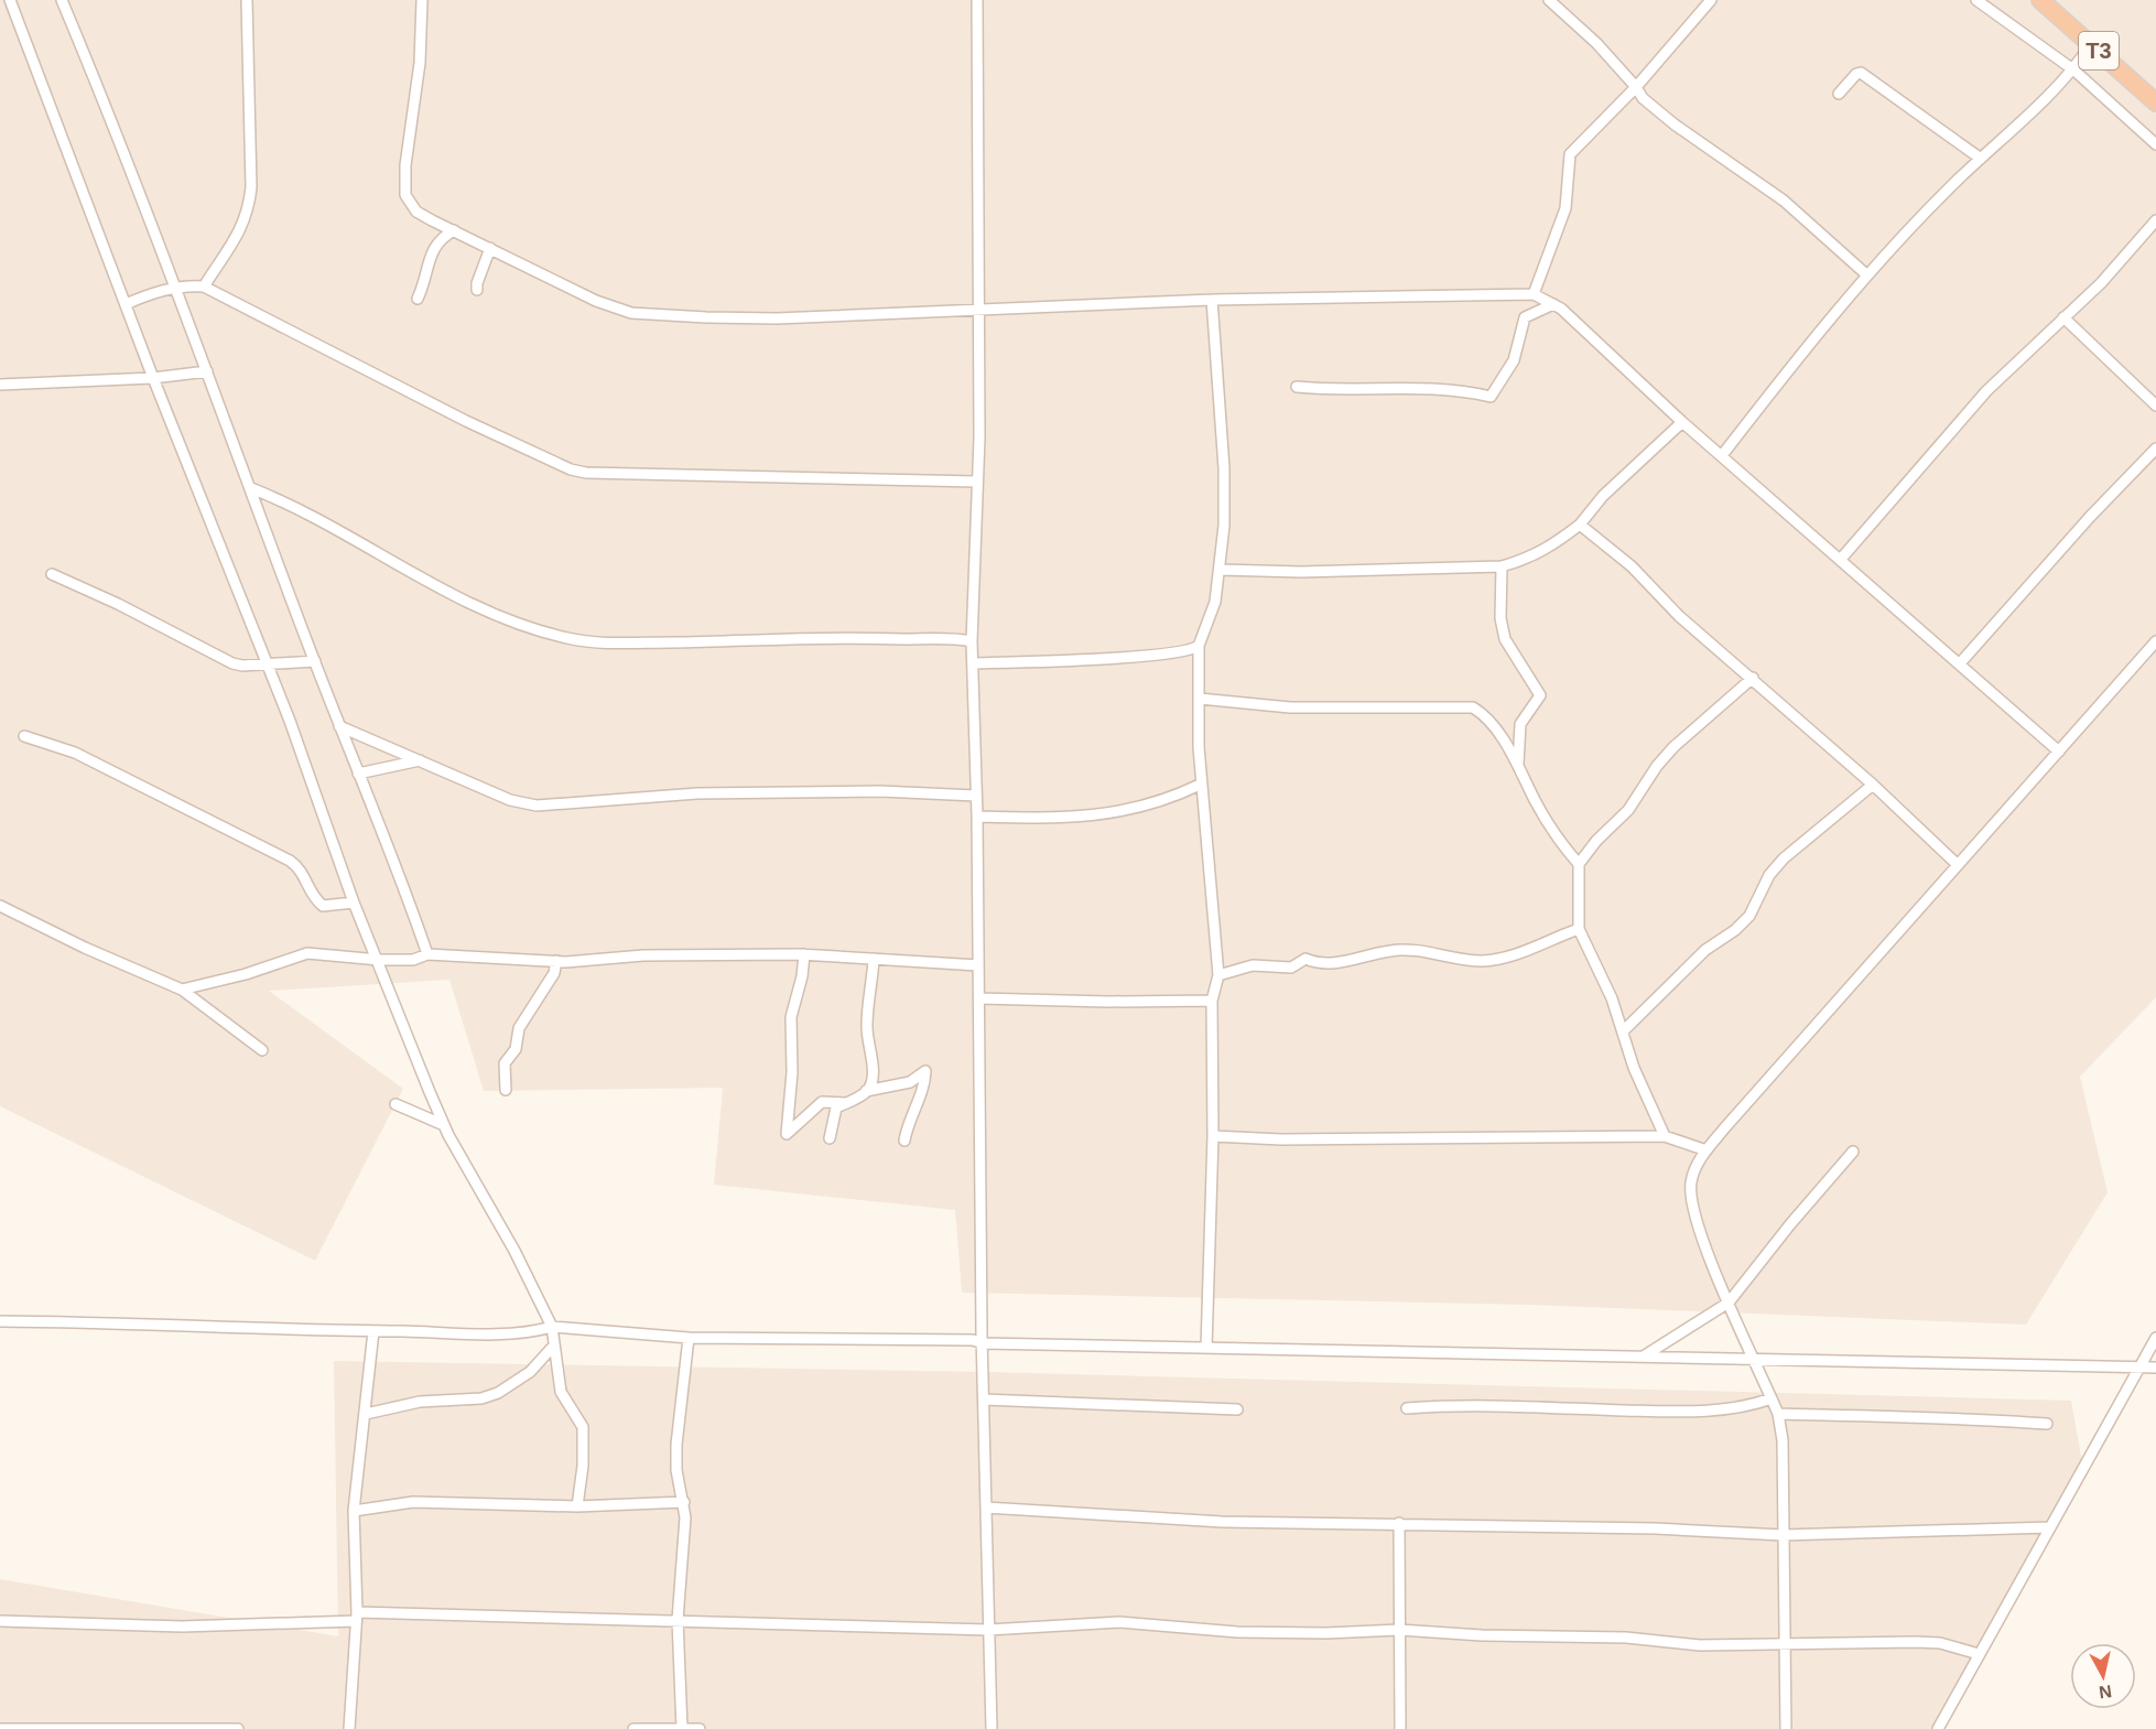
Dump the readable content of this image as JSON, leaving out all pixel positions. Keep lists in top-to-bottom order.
{
  "streets": {
    "highway": ["T3"]
  },
  "north": "bottom"
}
